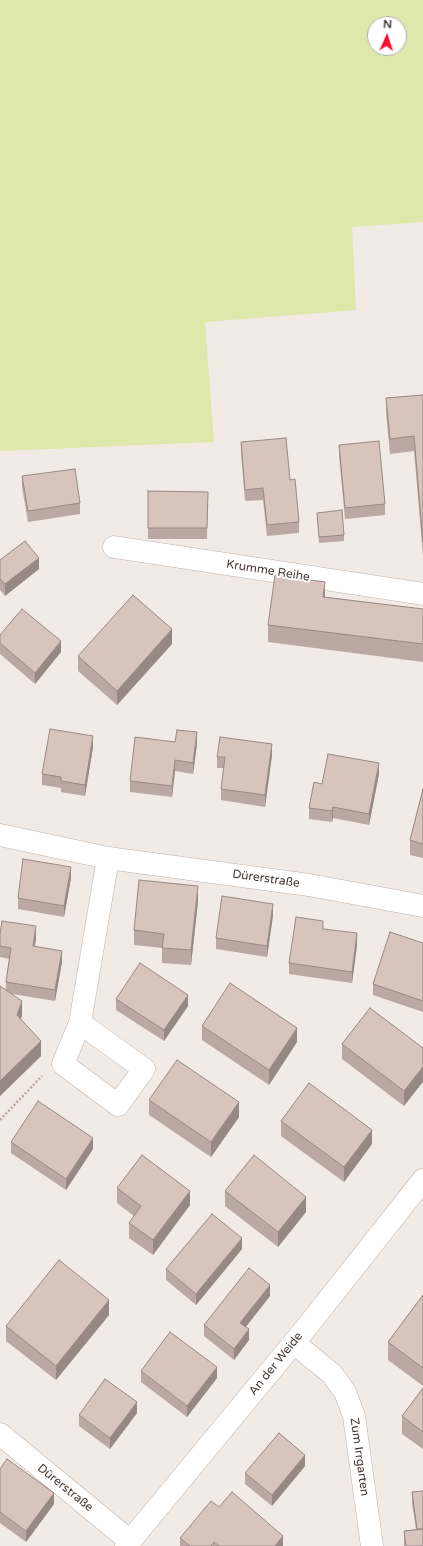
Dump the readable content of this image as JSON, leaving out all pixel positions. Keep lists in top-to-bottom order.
{
  "streets": {
    "street": [
      "Krumme Reihe",
      "Dürerstraße",
      "An der Weide",
      "Zum Irrgarten"
    ]
  },
  "crossings": [
    ["Dürerstraße", "An der Weide"],
    ["An der Weide", "Zum Irrgarten"]
  ],
  "north": "top"
}
